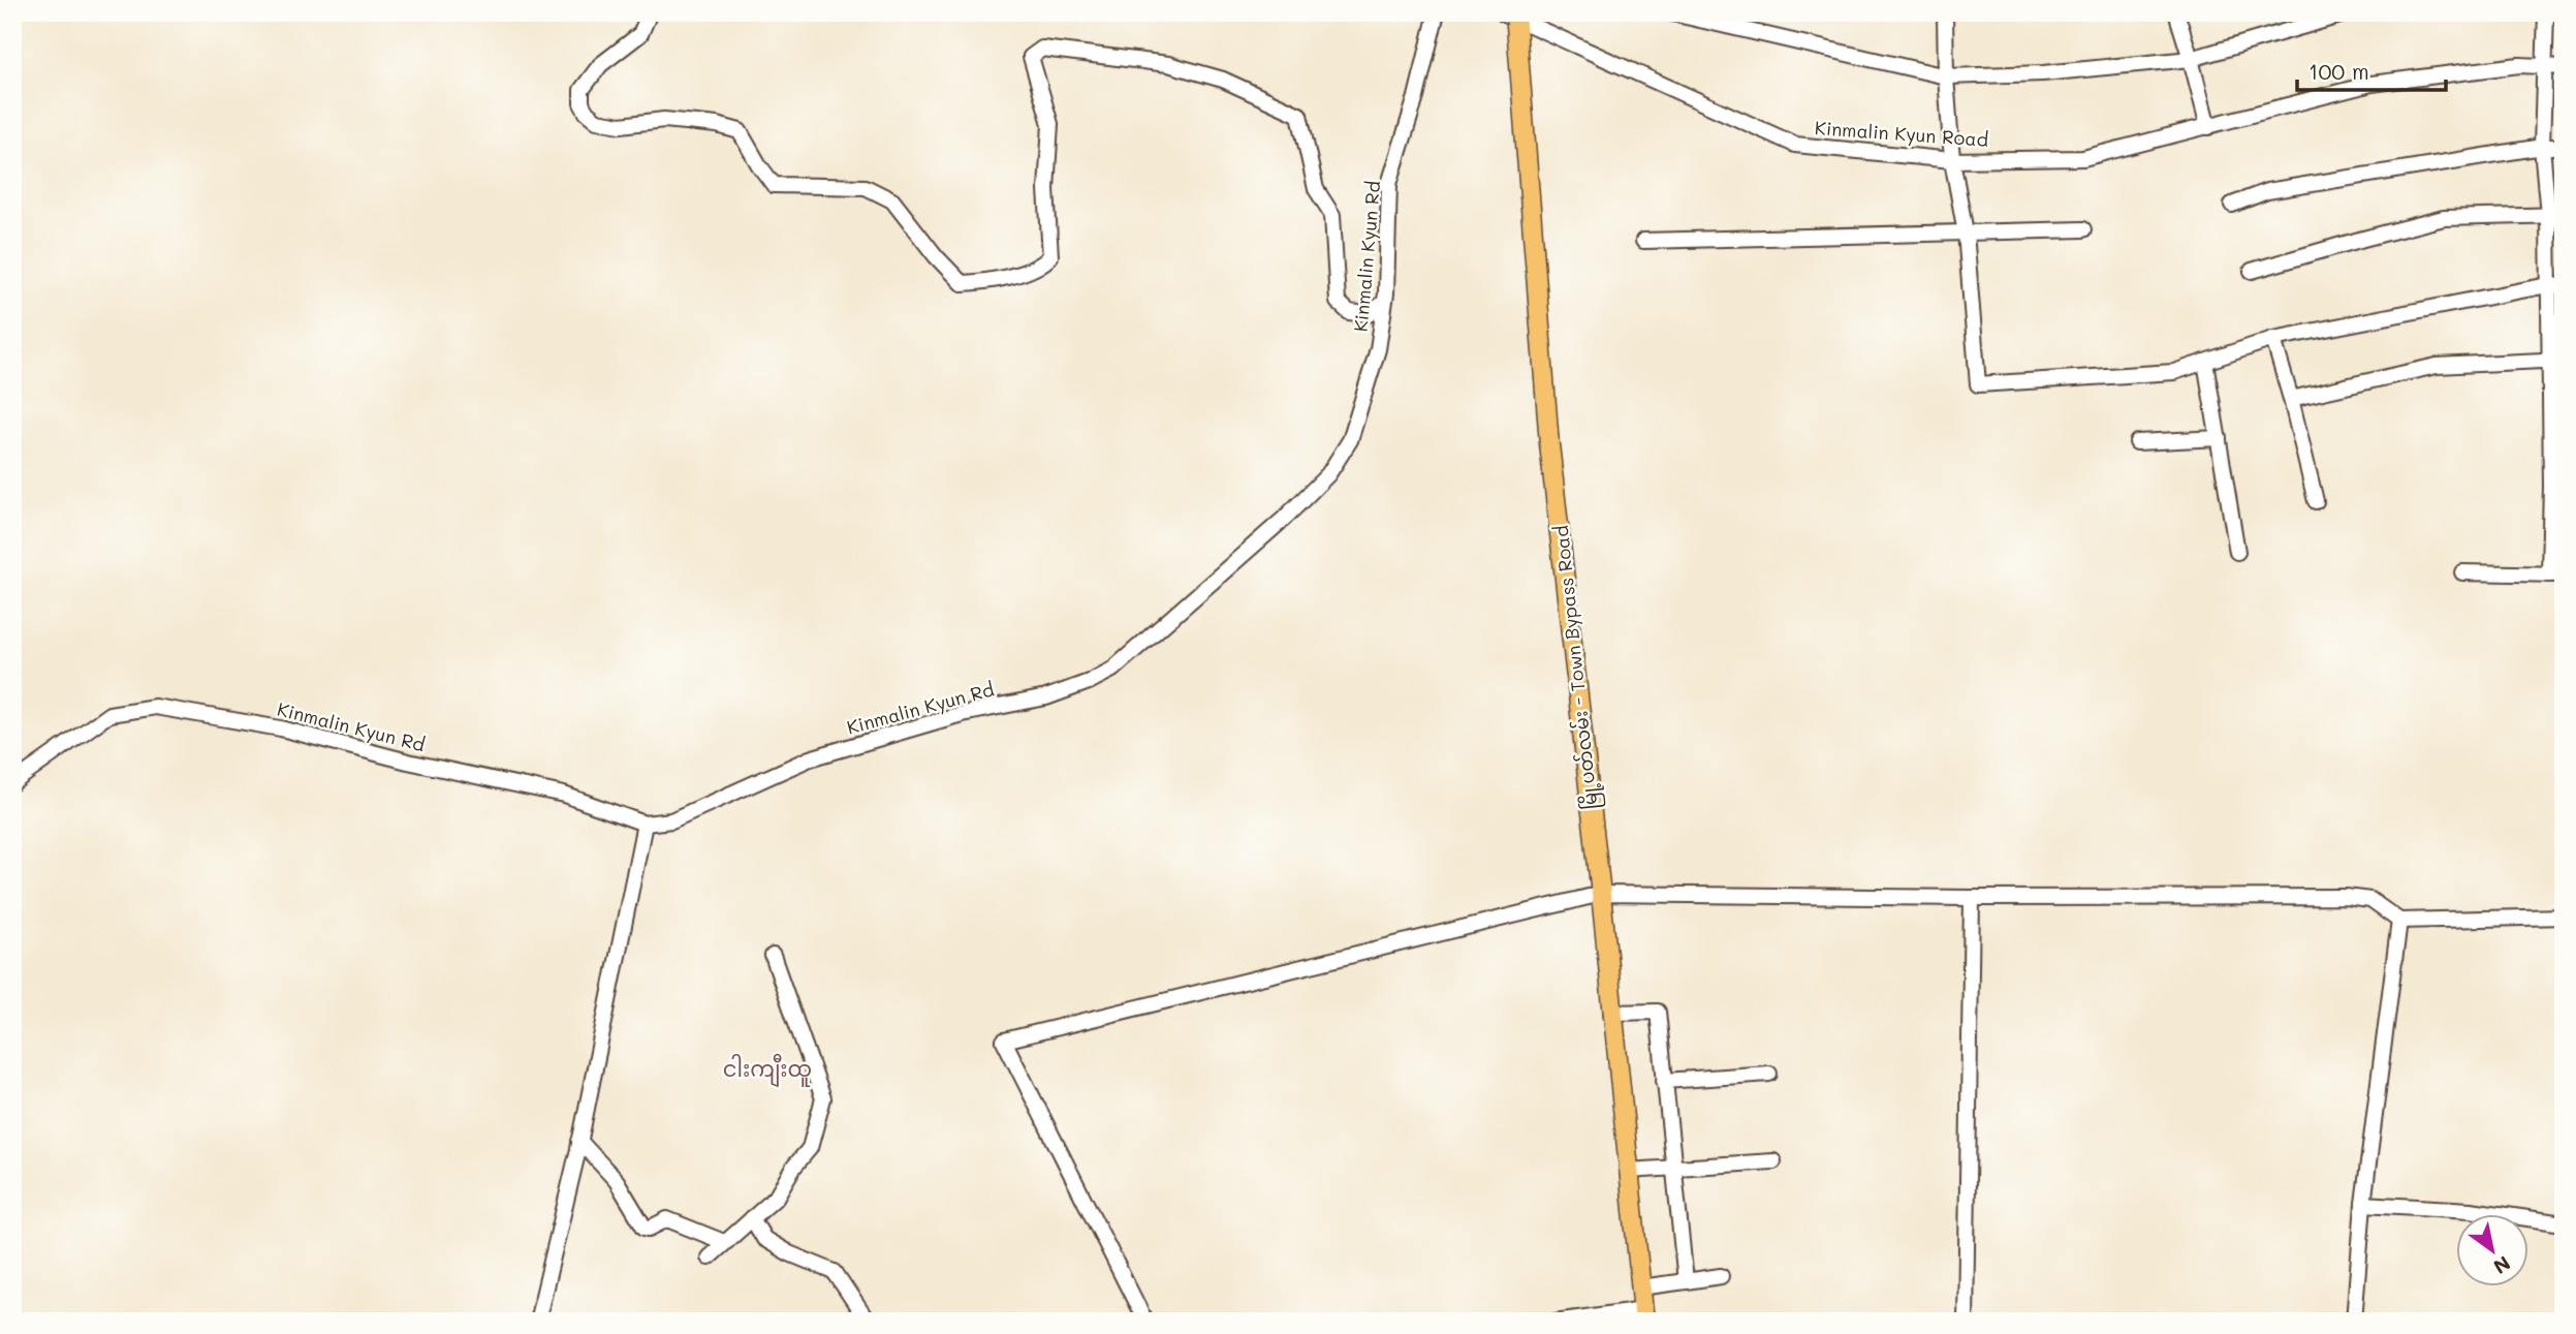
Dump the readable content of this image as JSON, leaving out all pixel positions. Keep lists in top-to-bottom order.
{
  "streets": {
    "main road": ["မြို့ပတ်လမ်း - Town Bypass Road"],
    "street": ["Kinmalin Kyun Road", "Kinmalin Kyun Rd"]
  },
  "crossings": [
    ["Kinmalin Kyun Road", "မြို့ပတ်လမ်း - Town Bypass Road"]
  ],
  "districts": ["ငါးကျီးထူ"],
  "scale_bar": "100 m",
  "north": "bottom right"
}
